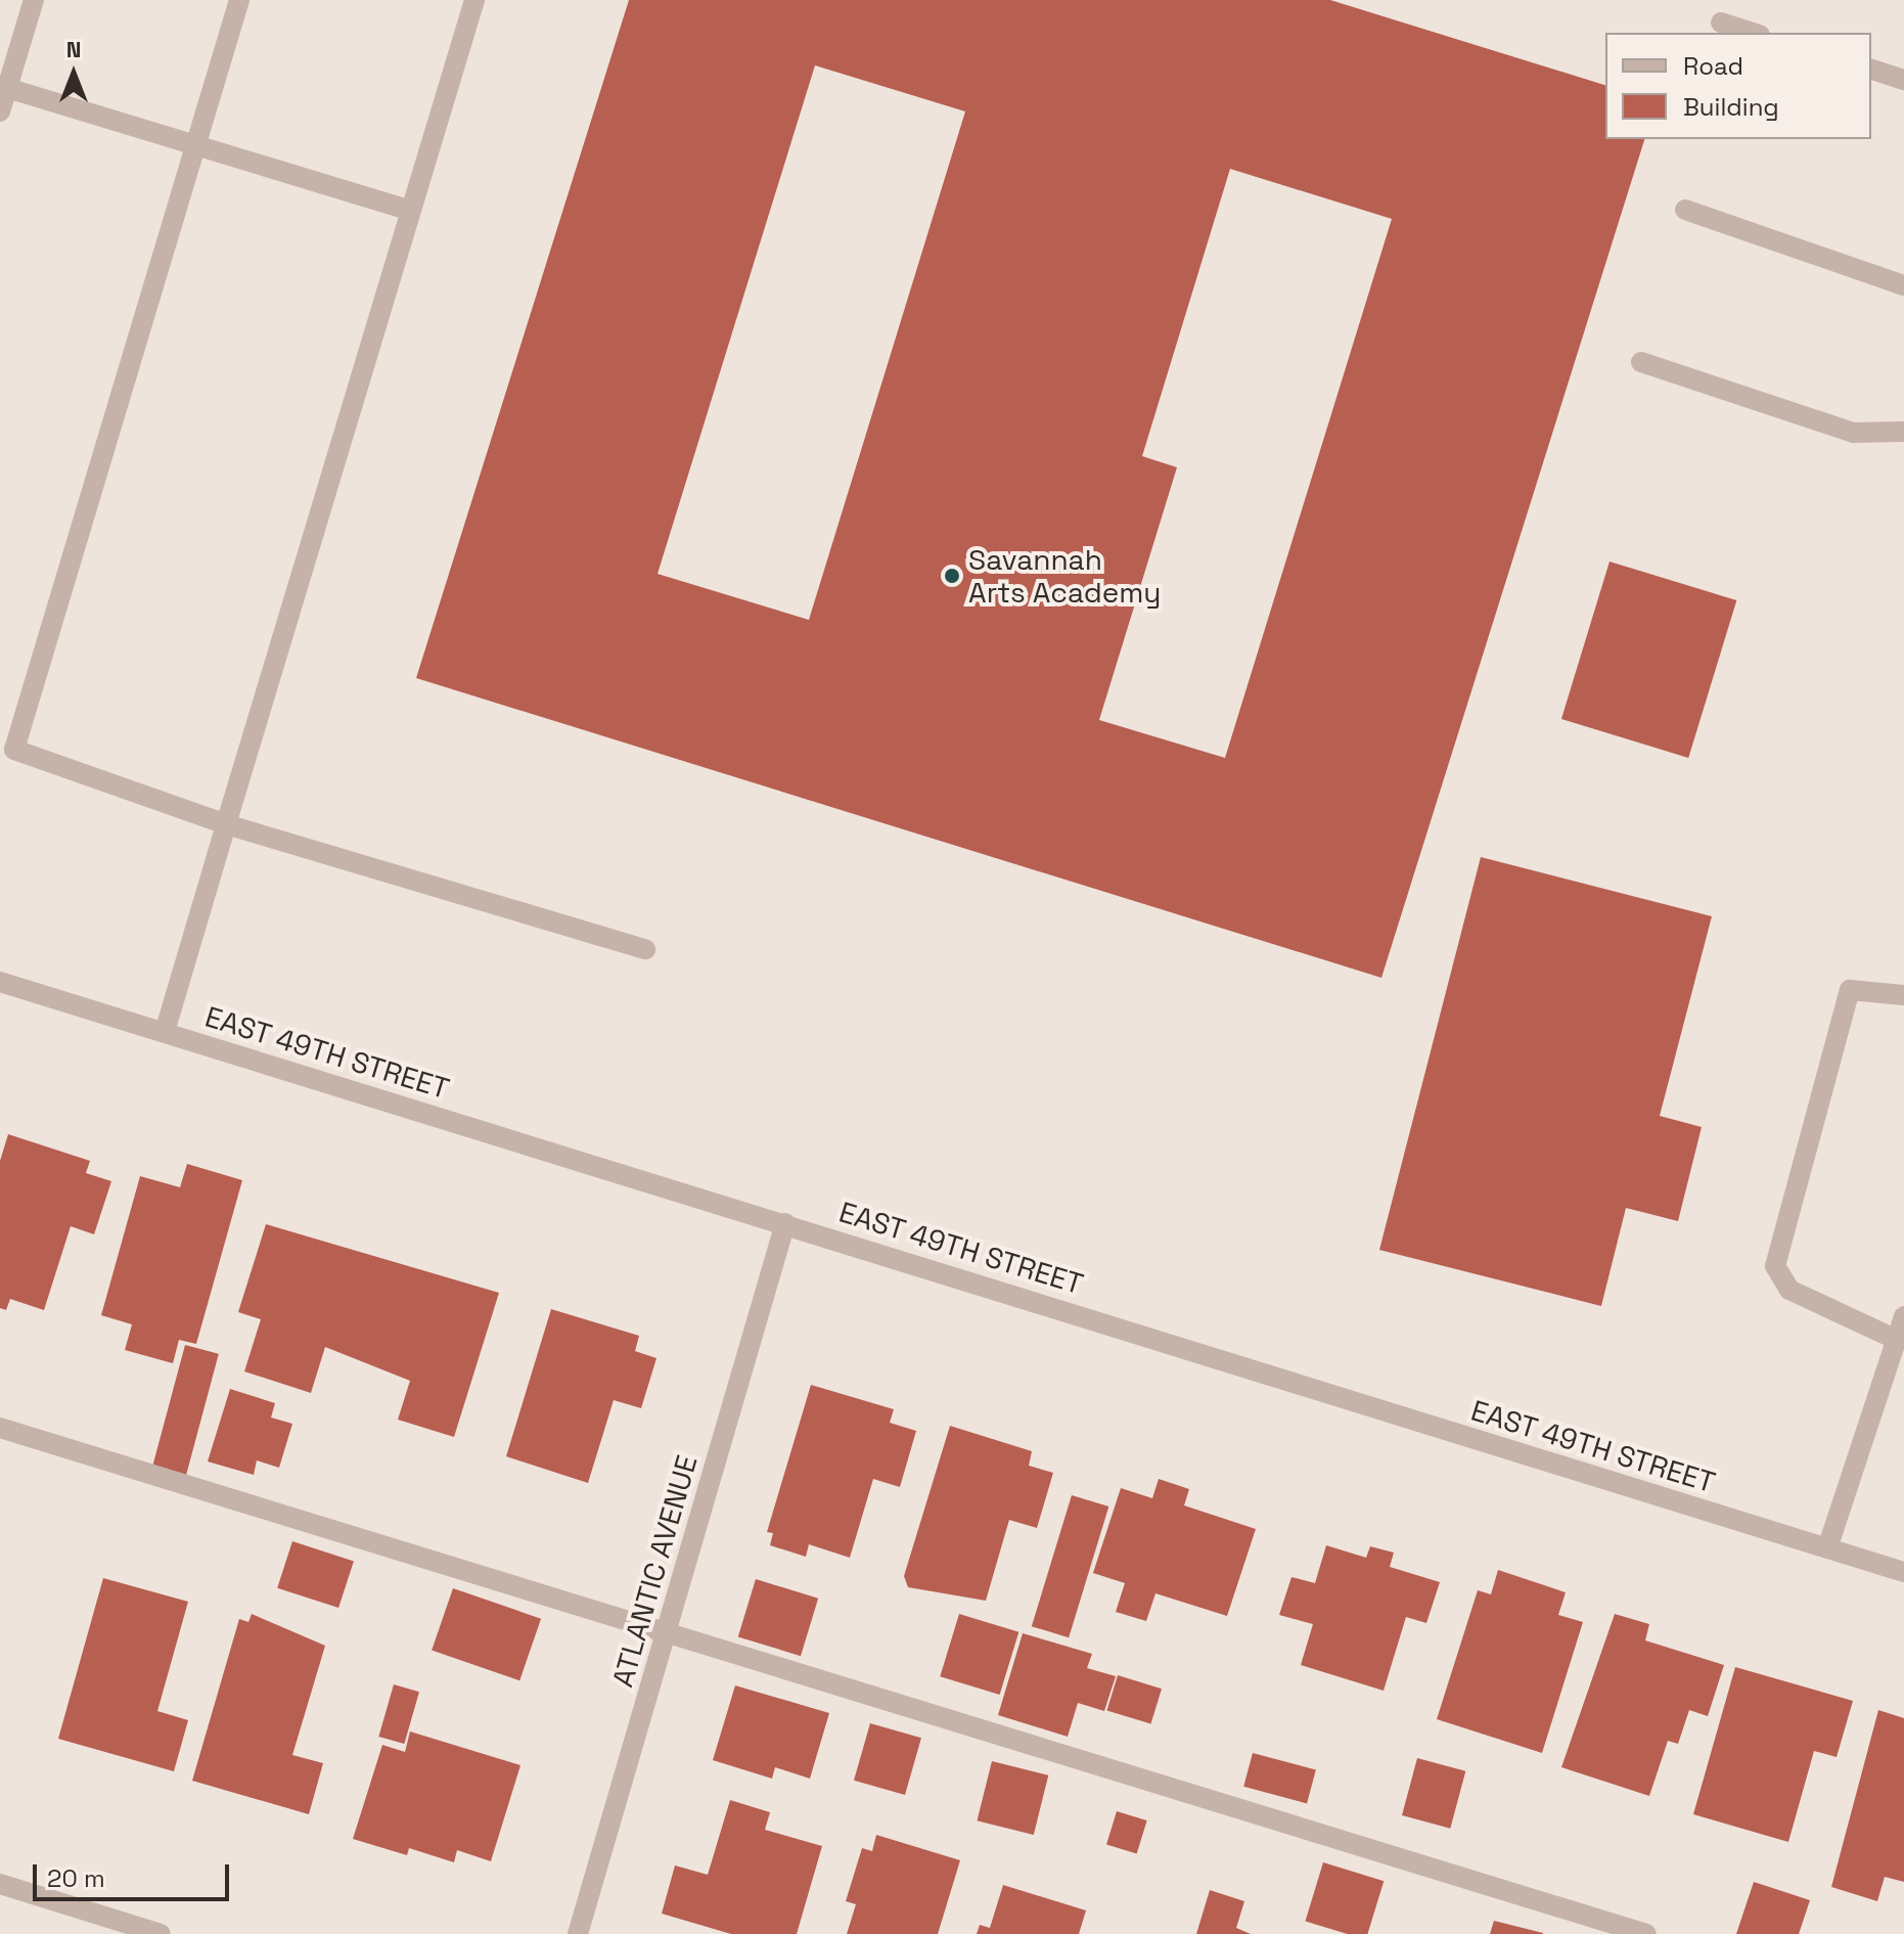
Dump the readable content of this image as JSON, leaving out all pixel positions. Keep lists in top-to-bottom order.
{
  "streets": {
    "street": ["EAST 49TH STREET", "ATLANTIC AVENUE"]
  },
  "crossings": [
    ["EAST 49TH STREET", "ATLANTIC AVENUE"]
  ],
  "places": ["Savannah Arts Academy"],
  "legend": ["Road", "Building"],
  "scale_bar": "20 m",
  "north": "top"
}
